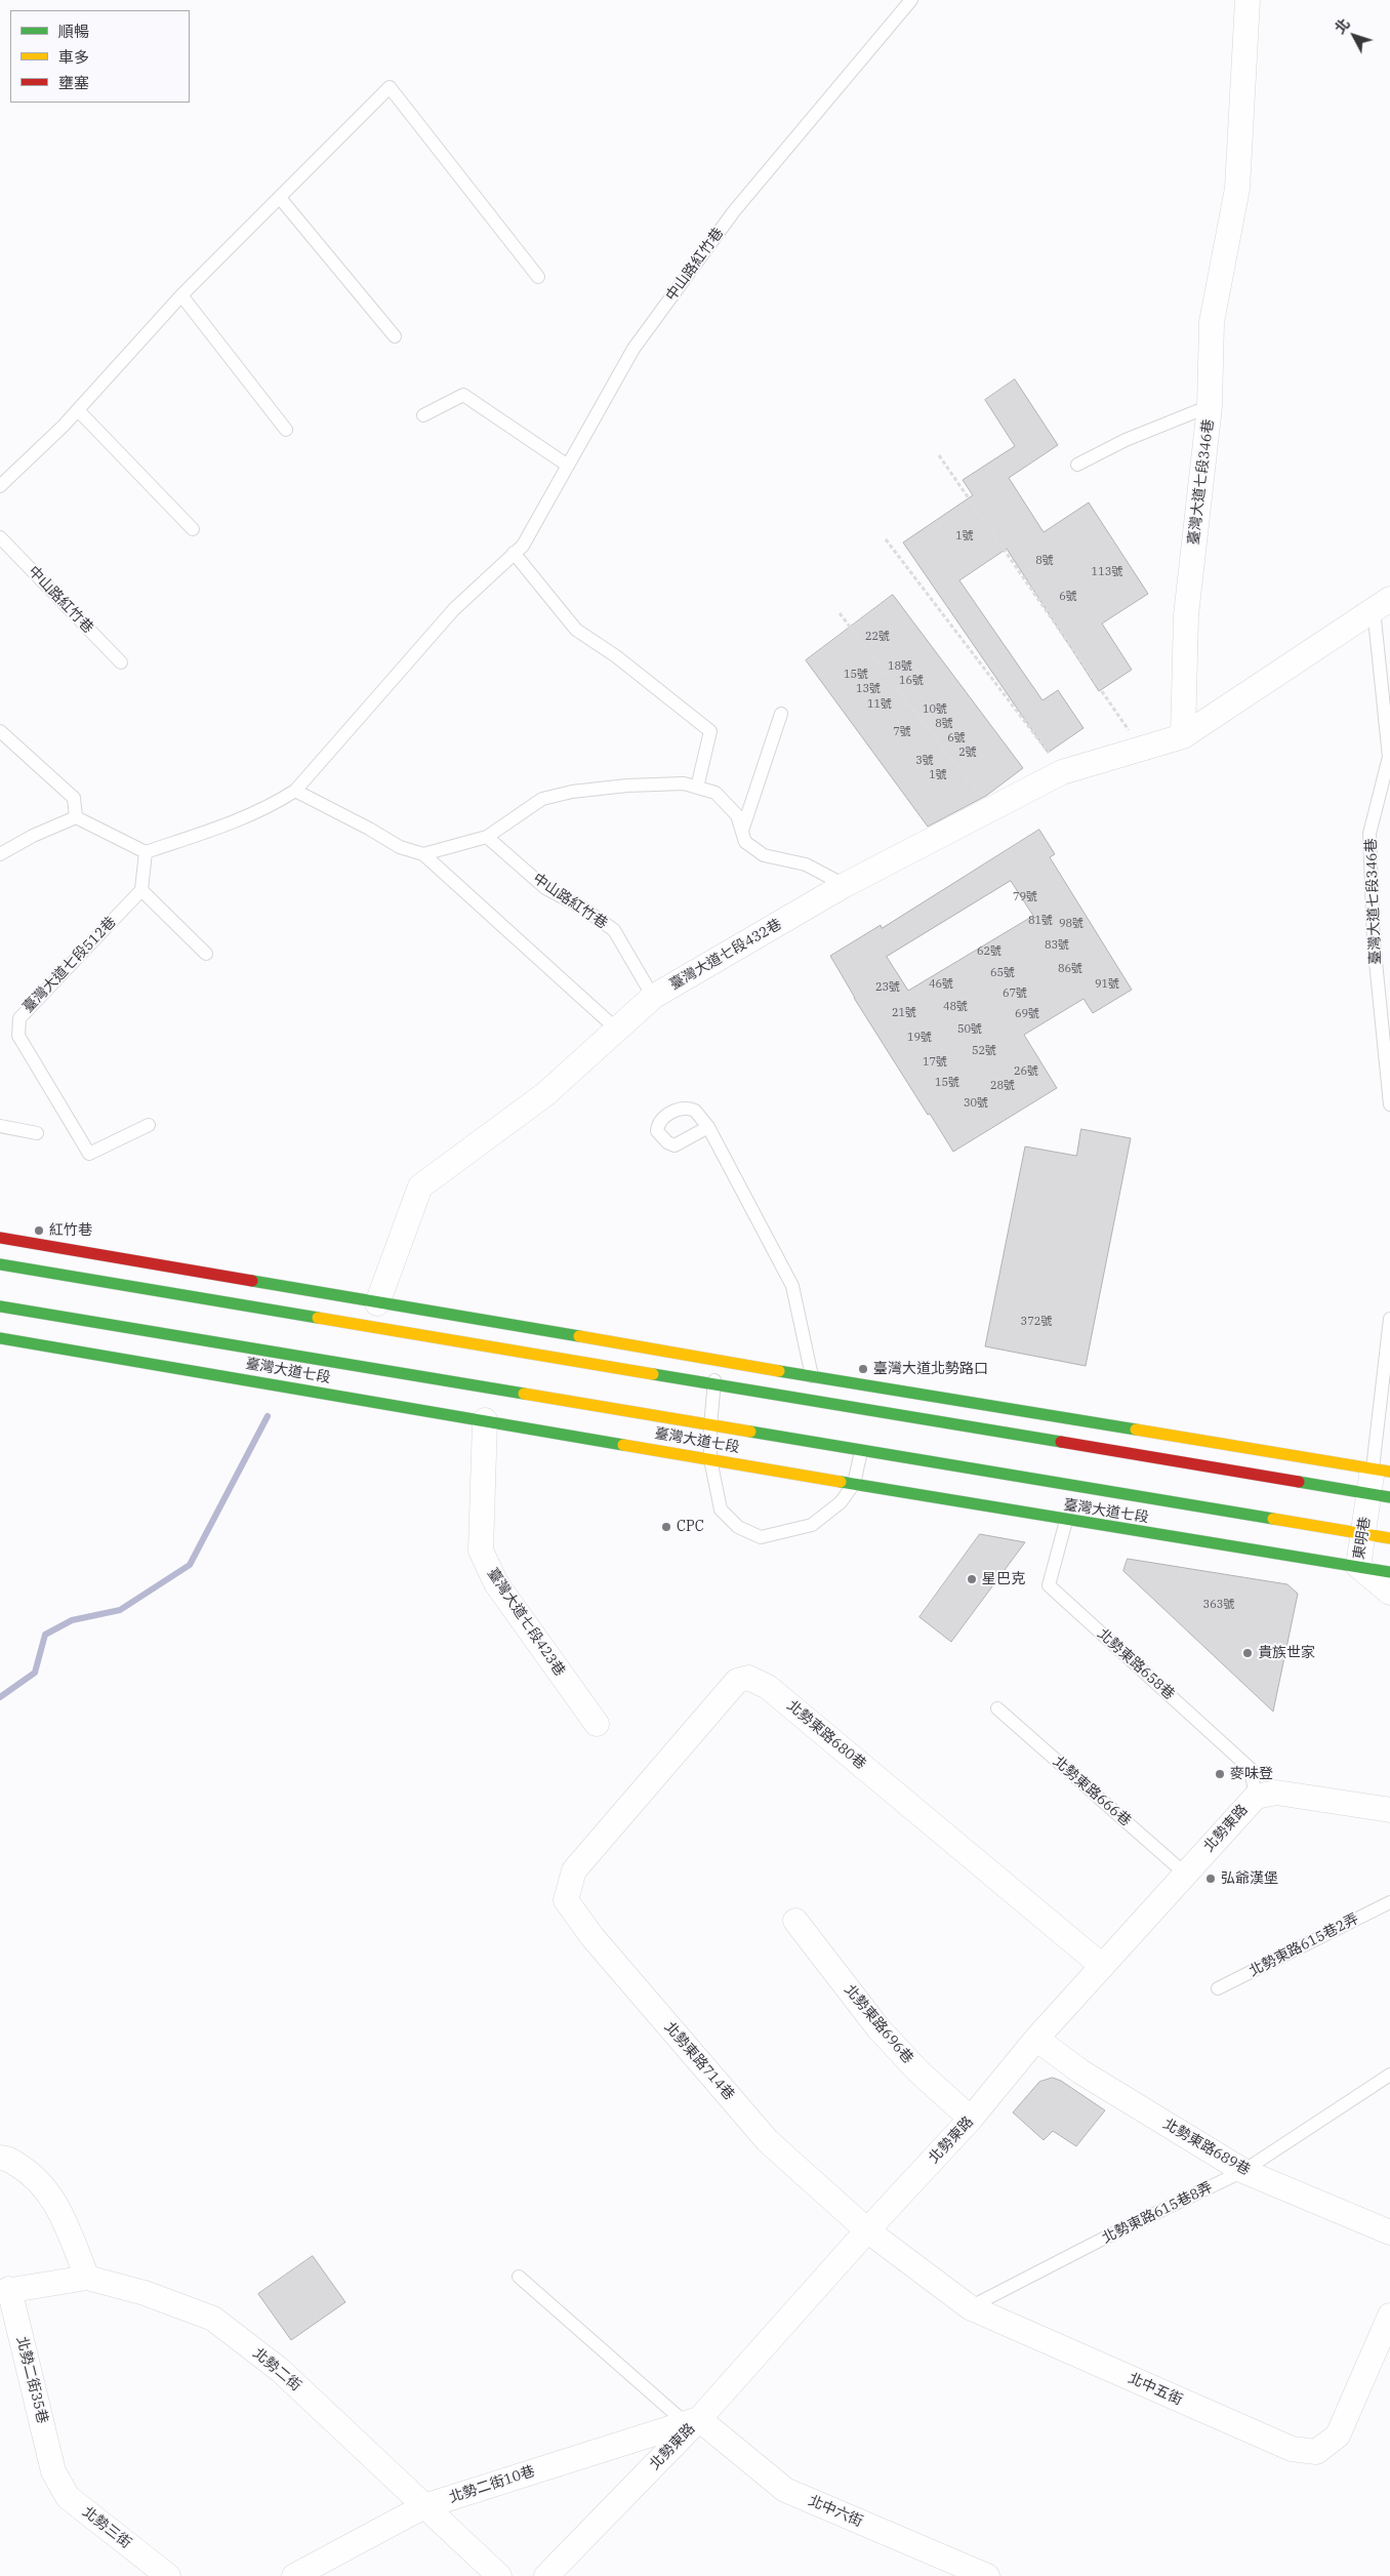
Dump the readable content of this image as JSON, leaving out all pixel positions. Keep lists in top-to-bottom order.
{
  "streets": {
    "main road": ["臺灣大道七段"],
    "street": [
      "臺灣大道七段346巷",
      "臺灣大道七段432巷",
      "東明巷",
      "臺灣大道七段423巷",
      "北勢東路680巷",
      "北勢東路",
      "北勢東路696巷",
      "北勢東路714巷",
      "北勢東路689巷",
      "北勢二街",
      "北勢二街35巷",
      "北中五街",
      "北勢二街10巷",
      "北中六街",
      "北勢三街"
    ],
    "lane": [
      "中山路紅竹巷",
      "臺灣大道七段512巷",
      "北勢東路658巷",
      "北勢東路666巷",
      "北勢東路615巷2弄",
      "北勢東路615巷8弄"
    ]
  },
  "crossings": [
    ["中山路紅竹巷", "臺灣大道七段432巷"],
    ["臺灣大道七段346巷", "臺灣大道七段432巷"],
    ["臺灣大道七段", "東明巷"],
    ["臺灣大道七段", "臺灣大道七段423巷"],
    ["臺灣大道七段", "北勢東路658巷"],
    ["北勢東路658巷", "北勢東路"],
    ["北勢東路680巷", "北勢東路"],
    ["北勢東路680巷", "北勢東路714巷"],
    ["北勢東路666巷", "北勢東路"],
    ["北勢東路", "北勢東路696巷"],
    ["北勢東路", "北勢東路714巷"],
    ["北勢東路", "北勢東路689巷"],
    ["北勢東路", "北中五街"],
    ["北勢東路", "北勢二街10巷"],
    ["北勢東路", "北中六街"],
    ["北勢東路714巷", "北中五街"],
    ["北勢東路689巷", "北勢東路615巷8弄"],
    ["北勢東路615巷8弄", "北中五街"],
    ["北勢二街", "北勢二街35巷"],
    ["北勢二街", "北勢二街10巷"],
    ["北勢二街35巷", "北勢三街"],
    ["北勢二街10巷", "北中六街"]
  ],
  "places": [
    "紅竹巷",
    "臺灣大道北勢路口",
    "CPC",
    "星巴克",
    "貴族世家",
    "麥味登",
    "弘爺漢堡"
  ],
  "house_numbers": [
    "1號",
    "8號",
    "113號",
    "6號",
    "22號",
    "18號",
    "15號",
    "16號",
    "13號",
    "11號",
    "10號",
    "8號",
    "7號",
    "6號",
    "2號",
    "3號",
    "1號",
    "79號",
    "81號",
    "98號",
    "83號",
    "62號",
    "86號",
    "65號",
    "46號",
    "91號",
    "23號",
    "67號",
    "48號",
    "21號",
    "69號",
    "50號",
    "19號",
    "52號",
    "17號",
    "26號",
    "15號",
    "28號",
    "30號",
    "372號",
    "363號"
  ],
  "legend": ["順暢", "車多", "壅塞"],
  "north": "top left"
}
